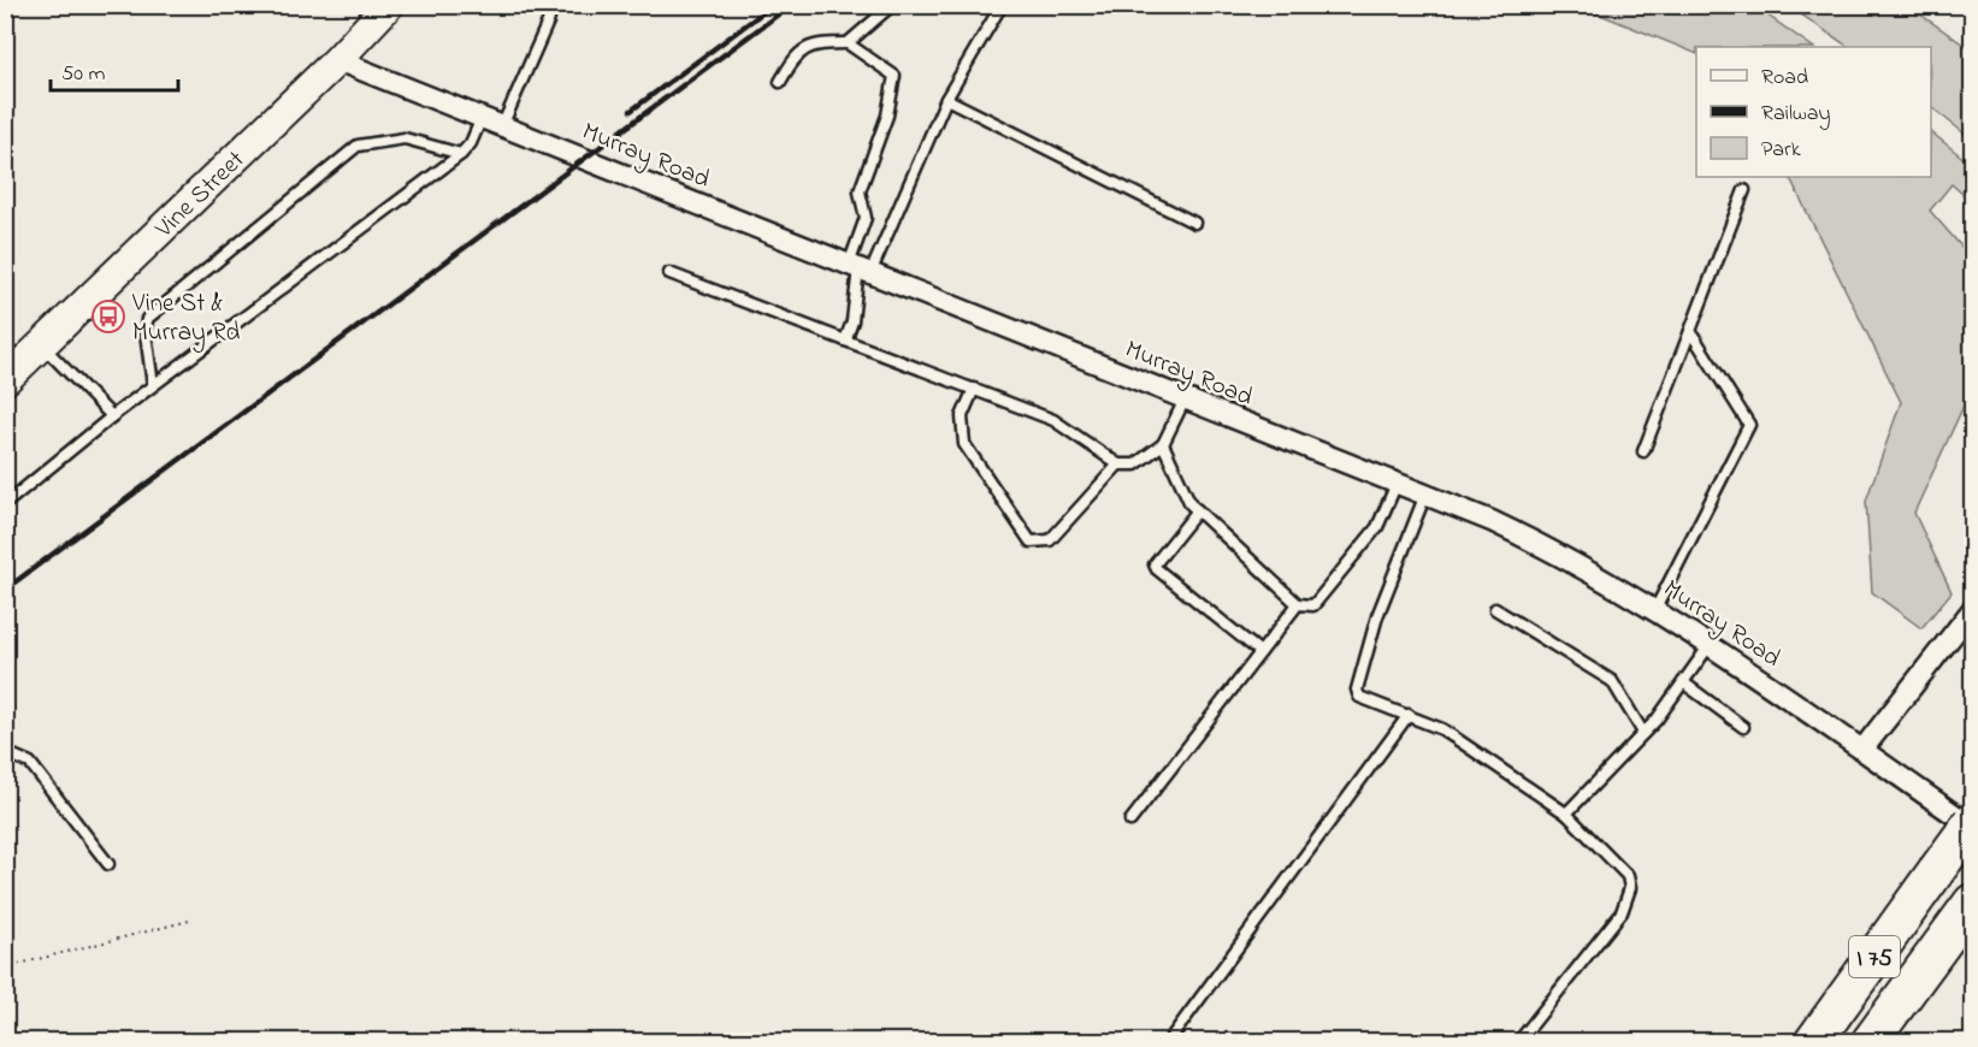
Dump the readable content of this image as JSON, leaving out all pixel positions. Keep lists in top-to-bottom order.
{
  "streets": {
    "highway": ["I 75"],
    "main road": ["Vine Street"],
    "street": ["Murray Road"]
  },
  "crossings": [
    ["Murray Road", "Vine Street"],
    ["Murray Road", "I 75"]
  ],
  "places": {
    "bus stop": ["Vine St & Murray Rd"]
  },
  "legend": ["Road", "Railway", "Park"],
  "scale_bar": "50 m"
}
